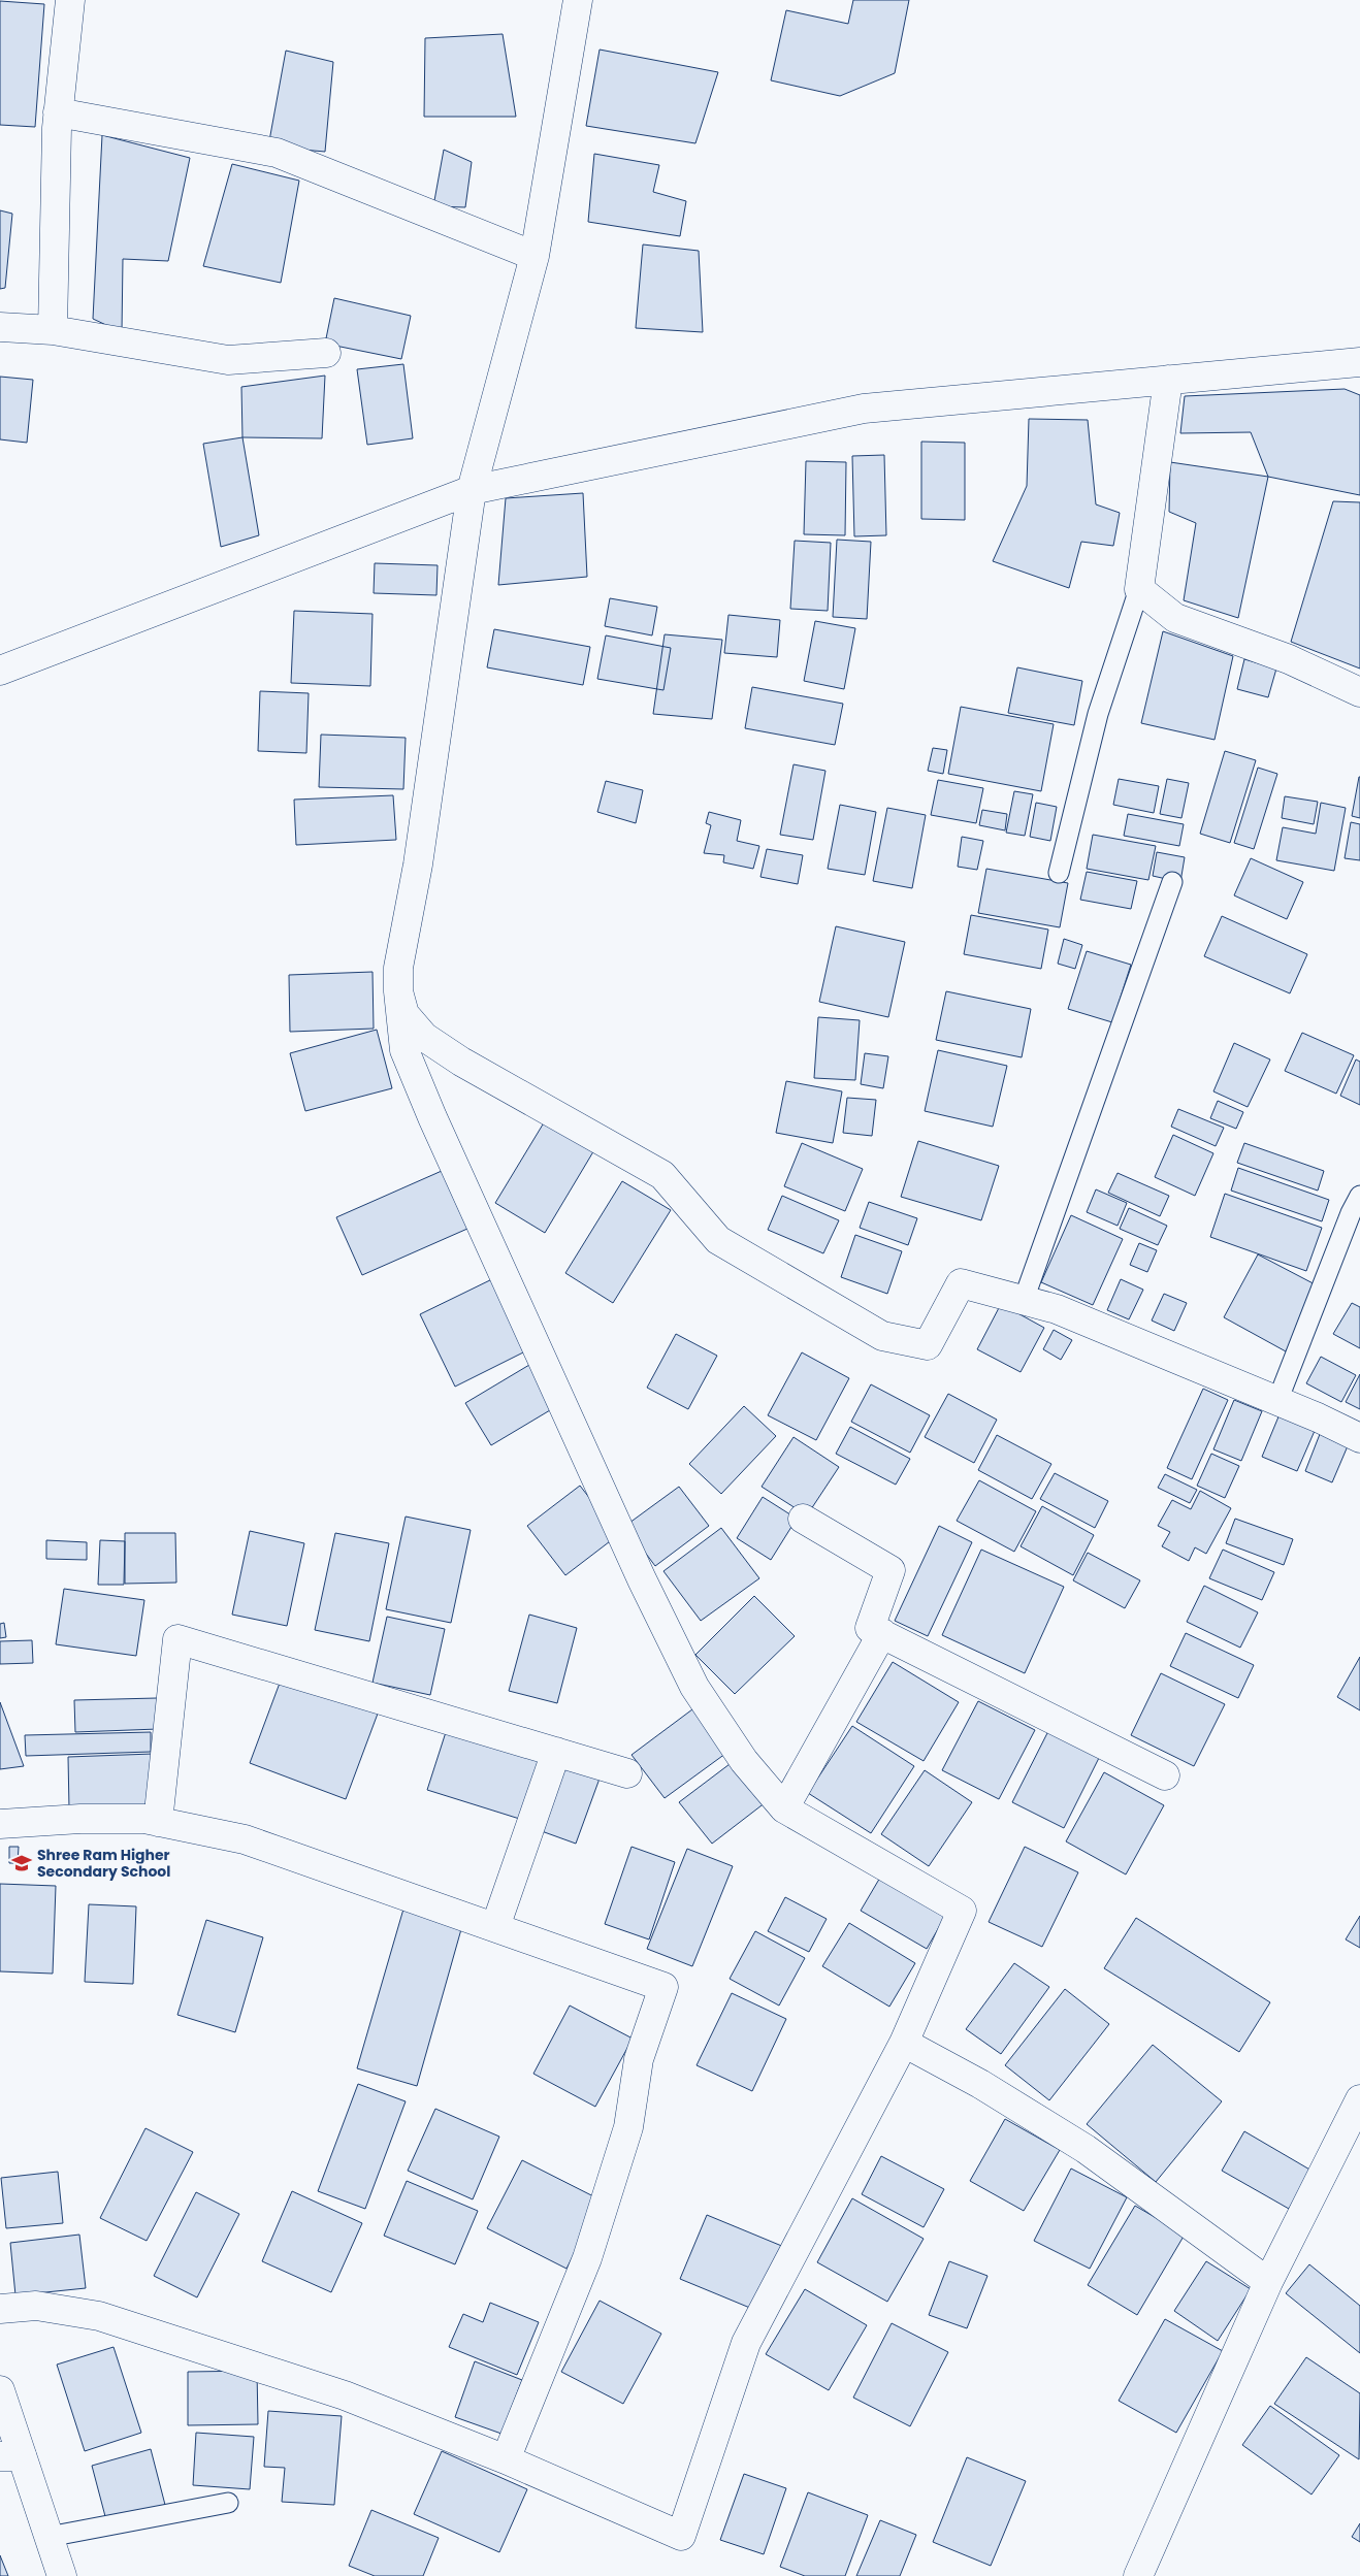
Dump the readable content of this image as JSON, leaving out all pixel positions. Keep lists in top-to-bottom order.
{
  "places": {
    "school or university": ["Shree Ram Higher Secondary School"]
  }
}
